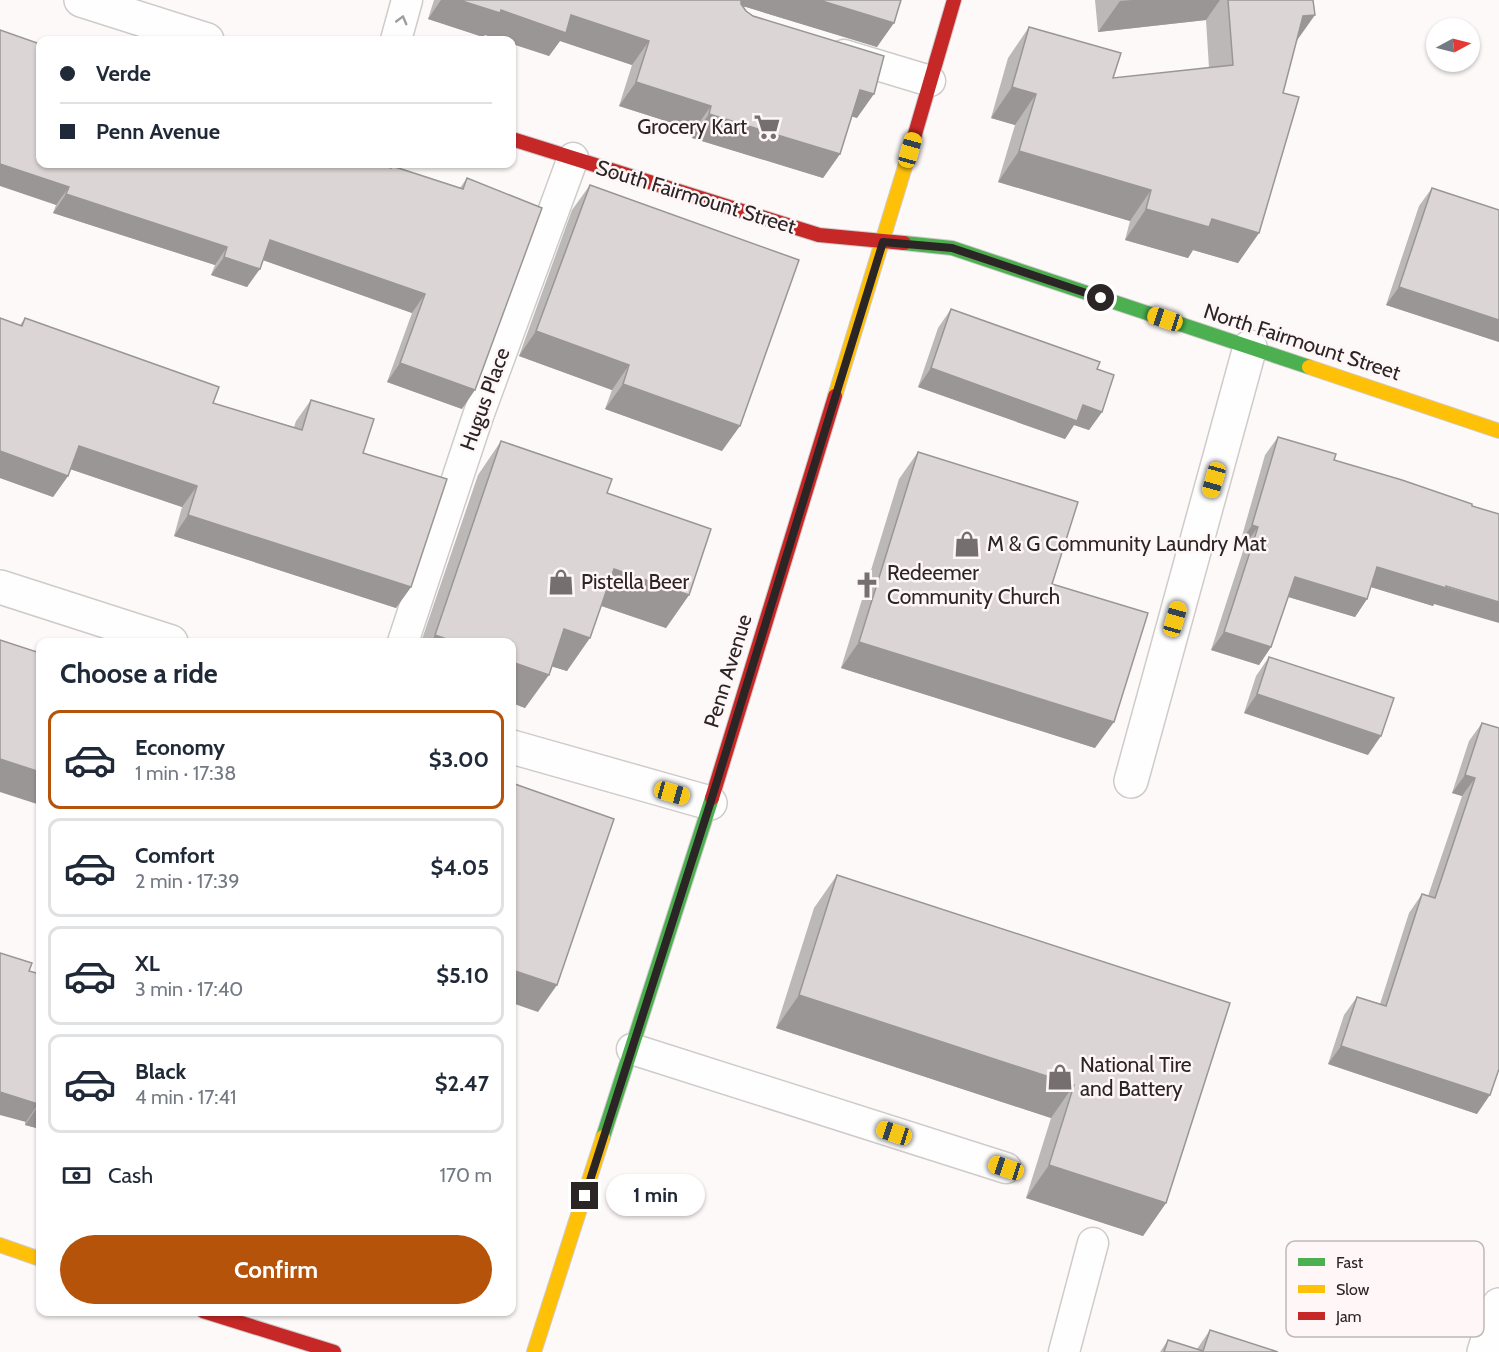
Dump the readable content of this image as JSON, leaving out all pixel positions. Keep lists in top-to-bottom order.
{
  "streets": {
    "main road": ["South Fairmount Street", "North Fairmount Street", "Penn Avenue"],
    "lane": ["Hugus Place"]
  },
  "crossings": [
    ["South Fairmount Street", "North Fairmount Street"],
    ["South Fairmount Street", "Hugus Place"],
    ["South Fairmount Street", "Penn Avenue"],
    ["North Fairmount Street", "Penn Avenue"]
  ],
  "places": {
    "supermarket": ["Grocery Kart"],
    "shop": ["M & G Community Laundry Mat", "Pistella Beer", "National Tire and Battery"],
    "church": ["Redeemer Community Church"]
  },
  "legend": ["Fast", "Slow", "Jam"],
  "north": "right",
  "page": {
    "banner": ["Verde", "Penn Avenue"],
    "heading": "Choose a ride",
    "list": [
      {
        "name": "Economy",
        "note": "1 min · 17:38",
        "value": "$3.00"
      },
      {
        "name": "Comfort",
        "note": "2 min · 17:39",
        "value": "$4.05"
      },
      {
        "name": "XL",
        "note": "3 min · 17:40",
        "value": "$5.10"
      },
      {
        "name": "Black",
        "note": "4 min · 17:41",
        "value": "$2.47"
      }
    ],
    "pay": ["Cash", "170 m"],
    "bubble": "1 min",
    "buttons": "Confirm"
  }
}
